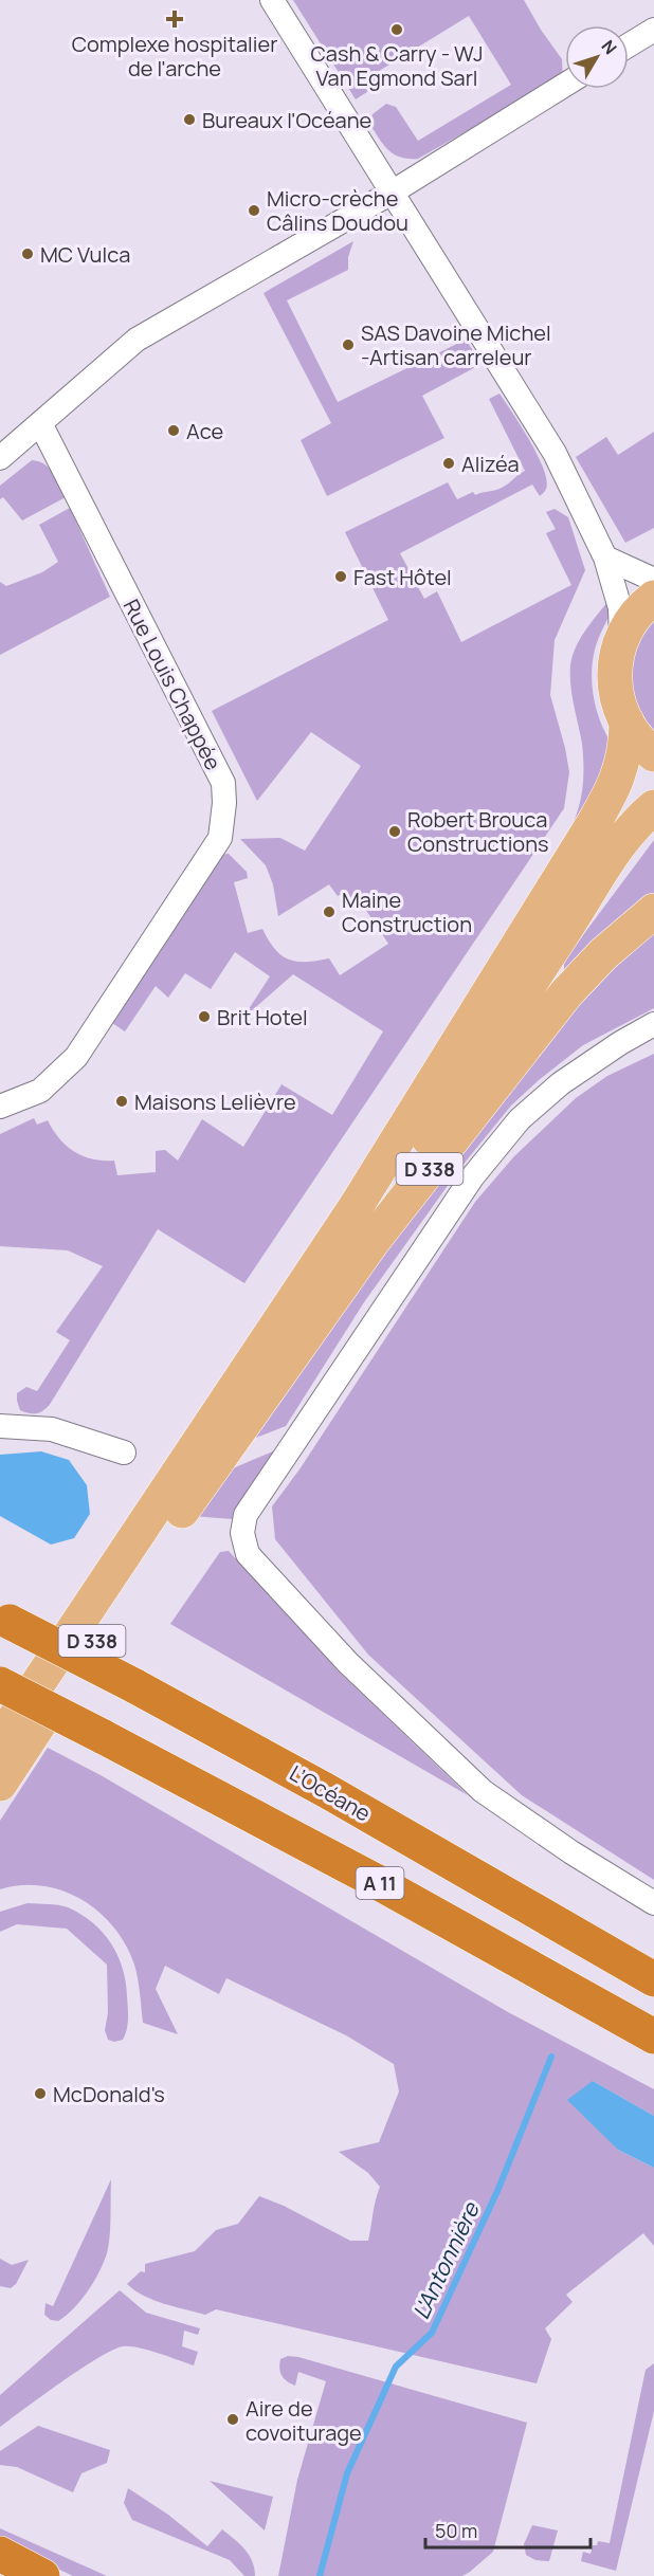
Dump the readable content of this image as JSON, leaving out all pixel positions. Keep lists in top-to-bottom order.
{
  "streets": {
    "highway": ["L’Océane", "A 11"],
    "main road": ["D 338"],
    "street": ["Rue Louis Chappée"]
  },
  "water": ["L'Antonnière"],
  "places": {
    "health": ["Complexe hospitalier de l'arche"],
    "other": [
      "Cash & Carry - WJ Van Egmond Sarl",
      "Bureaux l'Océane",
      "Micro-crèche Câlins Doudou",
      "MC Vulca",
      "SAS Davoine Michel -Artisan carreleur",
      "Ace",
      "Alizéa",
      "Fast Hôtel",
      "Robert Brouca Constructions",
      "Maine Construction",
      "Brit Hotel",
      "Maisons Lelièvre",
      "McDonald's",
      "Aire de covoiturage"
    ]
  },
  "scale_bar": "50 m",
  "north": "top right"
}
